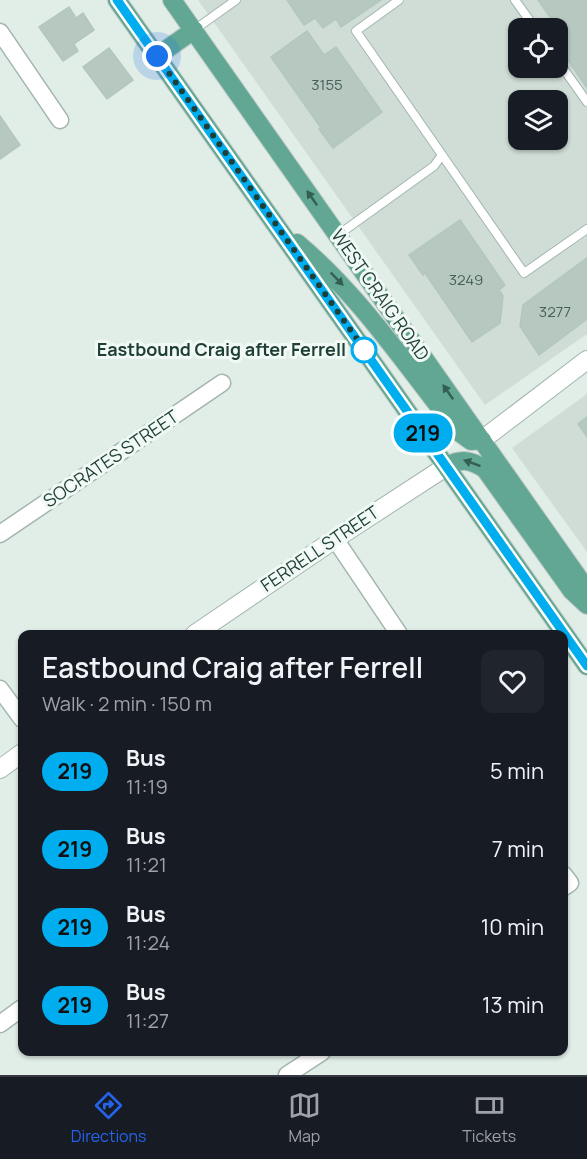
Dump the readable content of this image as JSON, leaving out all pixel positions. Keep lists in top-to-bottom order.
{
  "streets": {
    "main road": ["WEST CRAIG ROAD"],
    "street": ["SOCRATES STREET", "FERRELL STREET"]
  },
  "places": ["Eastbound Craig after Ferrell"],
  "lines": ["bus line 219"],
  "house_numbers": ["3155", "3249", "3277"],
  "page": {
    "on_map": "219",
    "heading": ["Eastbound Craig after Ferrell", "Walk · 2 min · 150 m"],
    "list": [
      {
        "mark": "219",
        "name": "Bus",
        "note": "11:19",
        "value": "5 min"
      },
      {
        "mark": "219",
        "name": "Bus",
        "note": "11:21",
        "value": "7 min"
      },
      {
        "mark": "219",
        "name": "Bus",
        "note": "11:24",
        "value": "10 min"
      },
      {
        "mark": "219",
        "name": "Bus",
        "note": "11:27",
        "value": "13 min"
      }
    ],
    "tabs": ["Directions", "Map", "Tickets"]
  }
}
